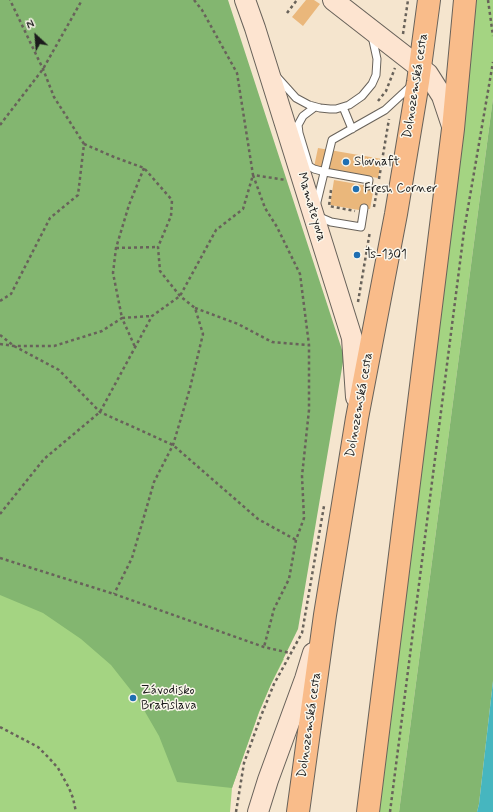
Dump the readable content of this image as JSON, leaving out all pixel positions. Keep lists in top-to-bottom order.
{
  "streets": {
    "main road": ["Dolnozemská cesta"],
    "street": ["Mamateyova"]
  },
  "crossings": [
    ["Dolnozemská cesta", "Mamateyova"]
  ],
  "places": [
    "Slovnaft",
    "Fresh Corner",
    "Ts-1301",
    "Závodisko Bratislava"
  ],
  "north": "top left"
}
